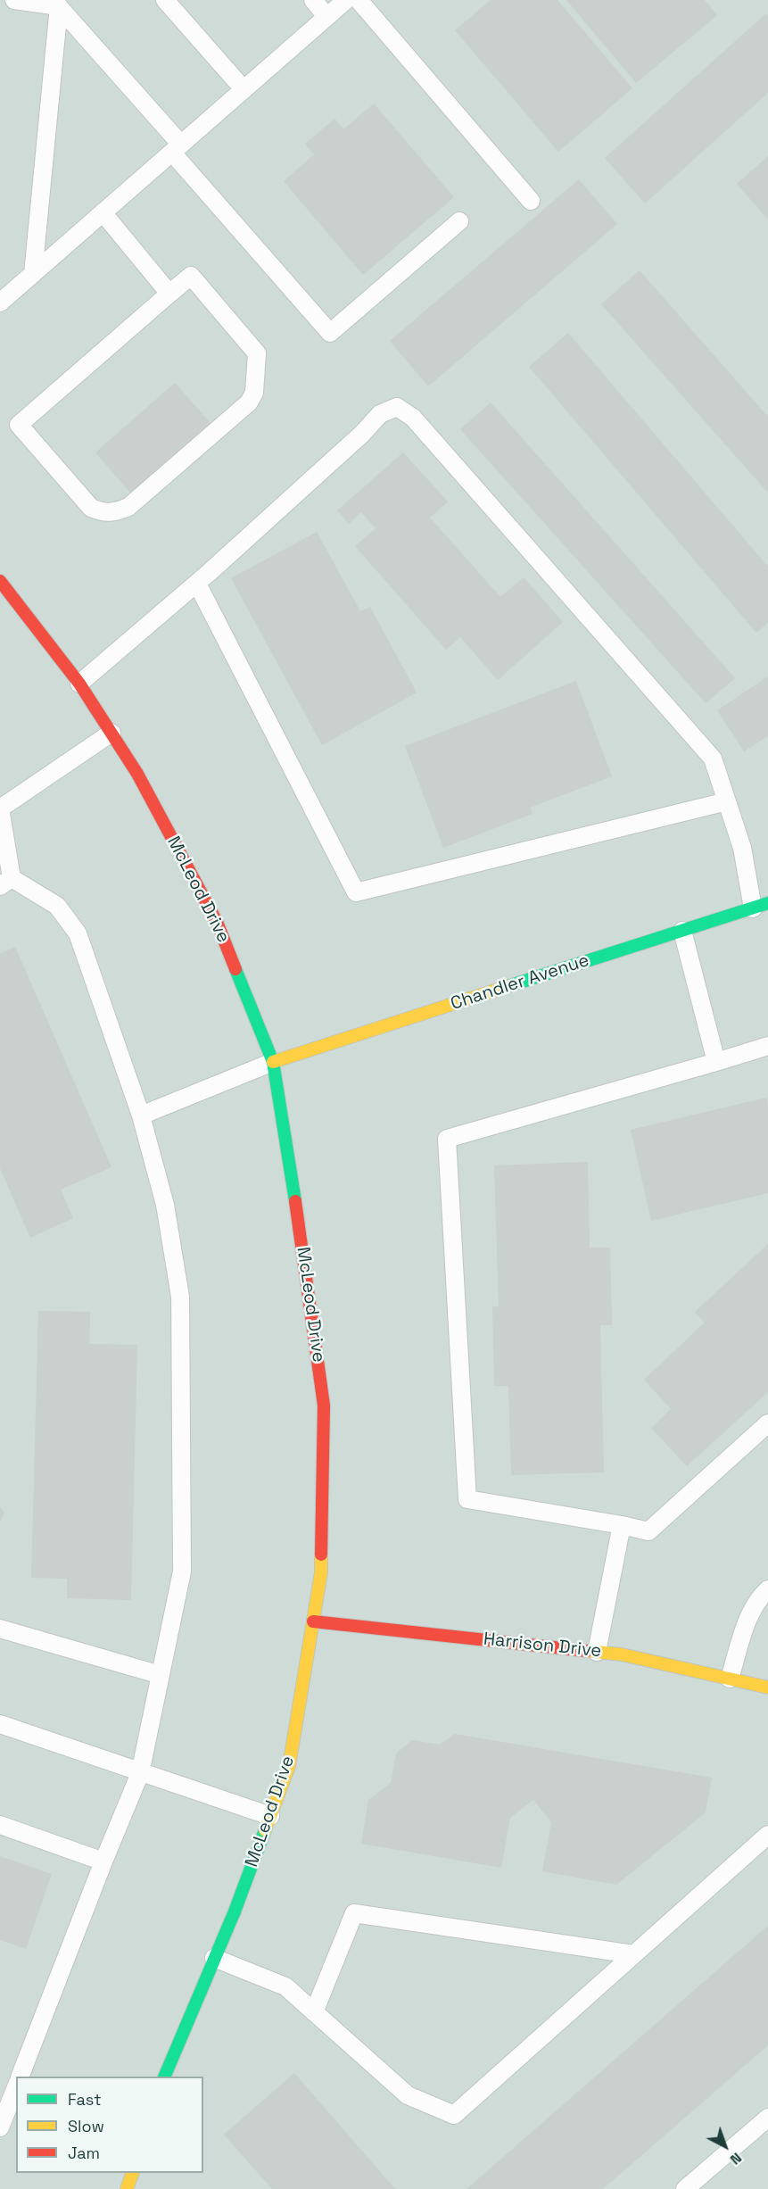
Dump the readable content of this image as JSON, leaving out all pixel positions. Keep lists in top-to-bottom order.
{
  "streets": {
    "street": ["McLeod Drive", "Chandler Avenue", "Harrison Drive"]
  },
  "crossings": [
    ["McLeod Drive", "Chandler Avenue"],
    ["McLeod Drive", "Harrison Drive"]
  ],
  "legend": ["Fast", "Slow", "Jam"],
  "north": "bottom right"
}
